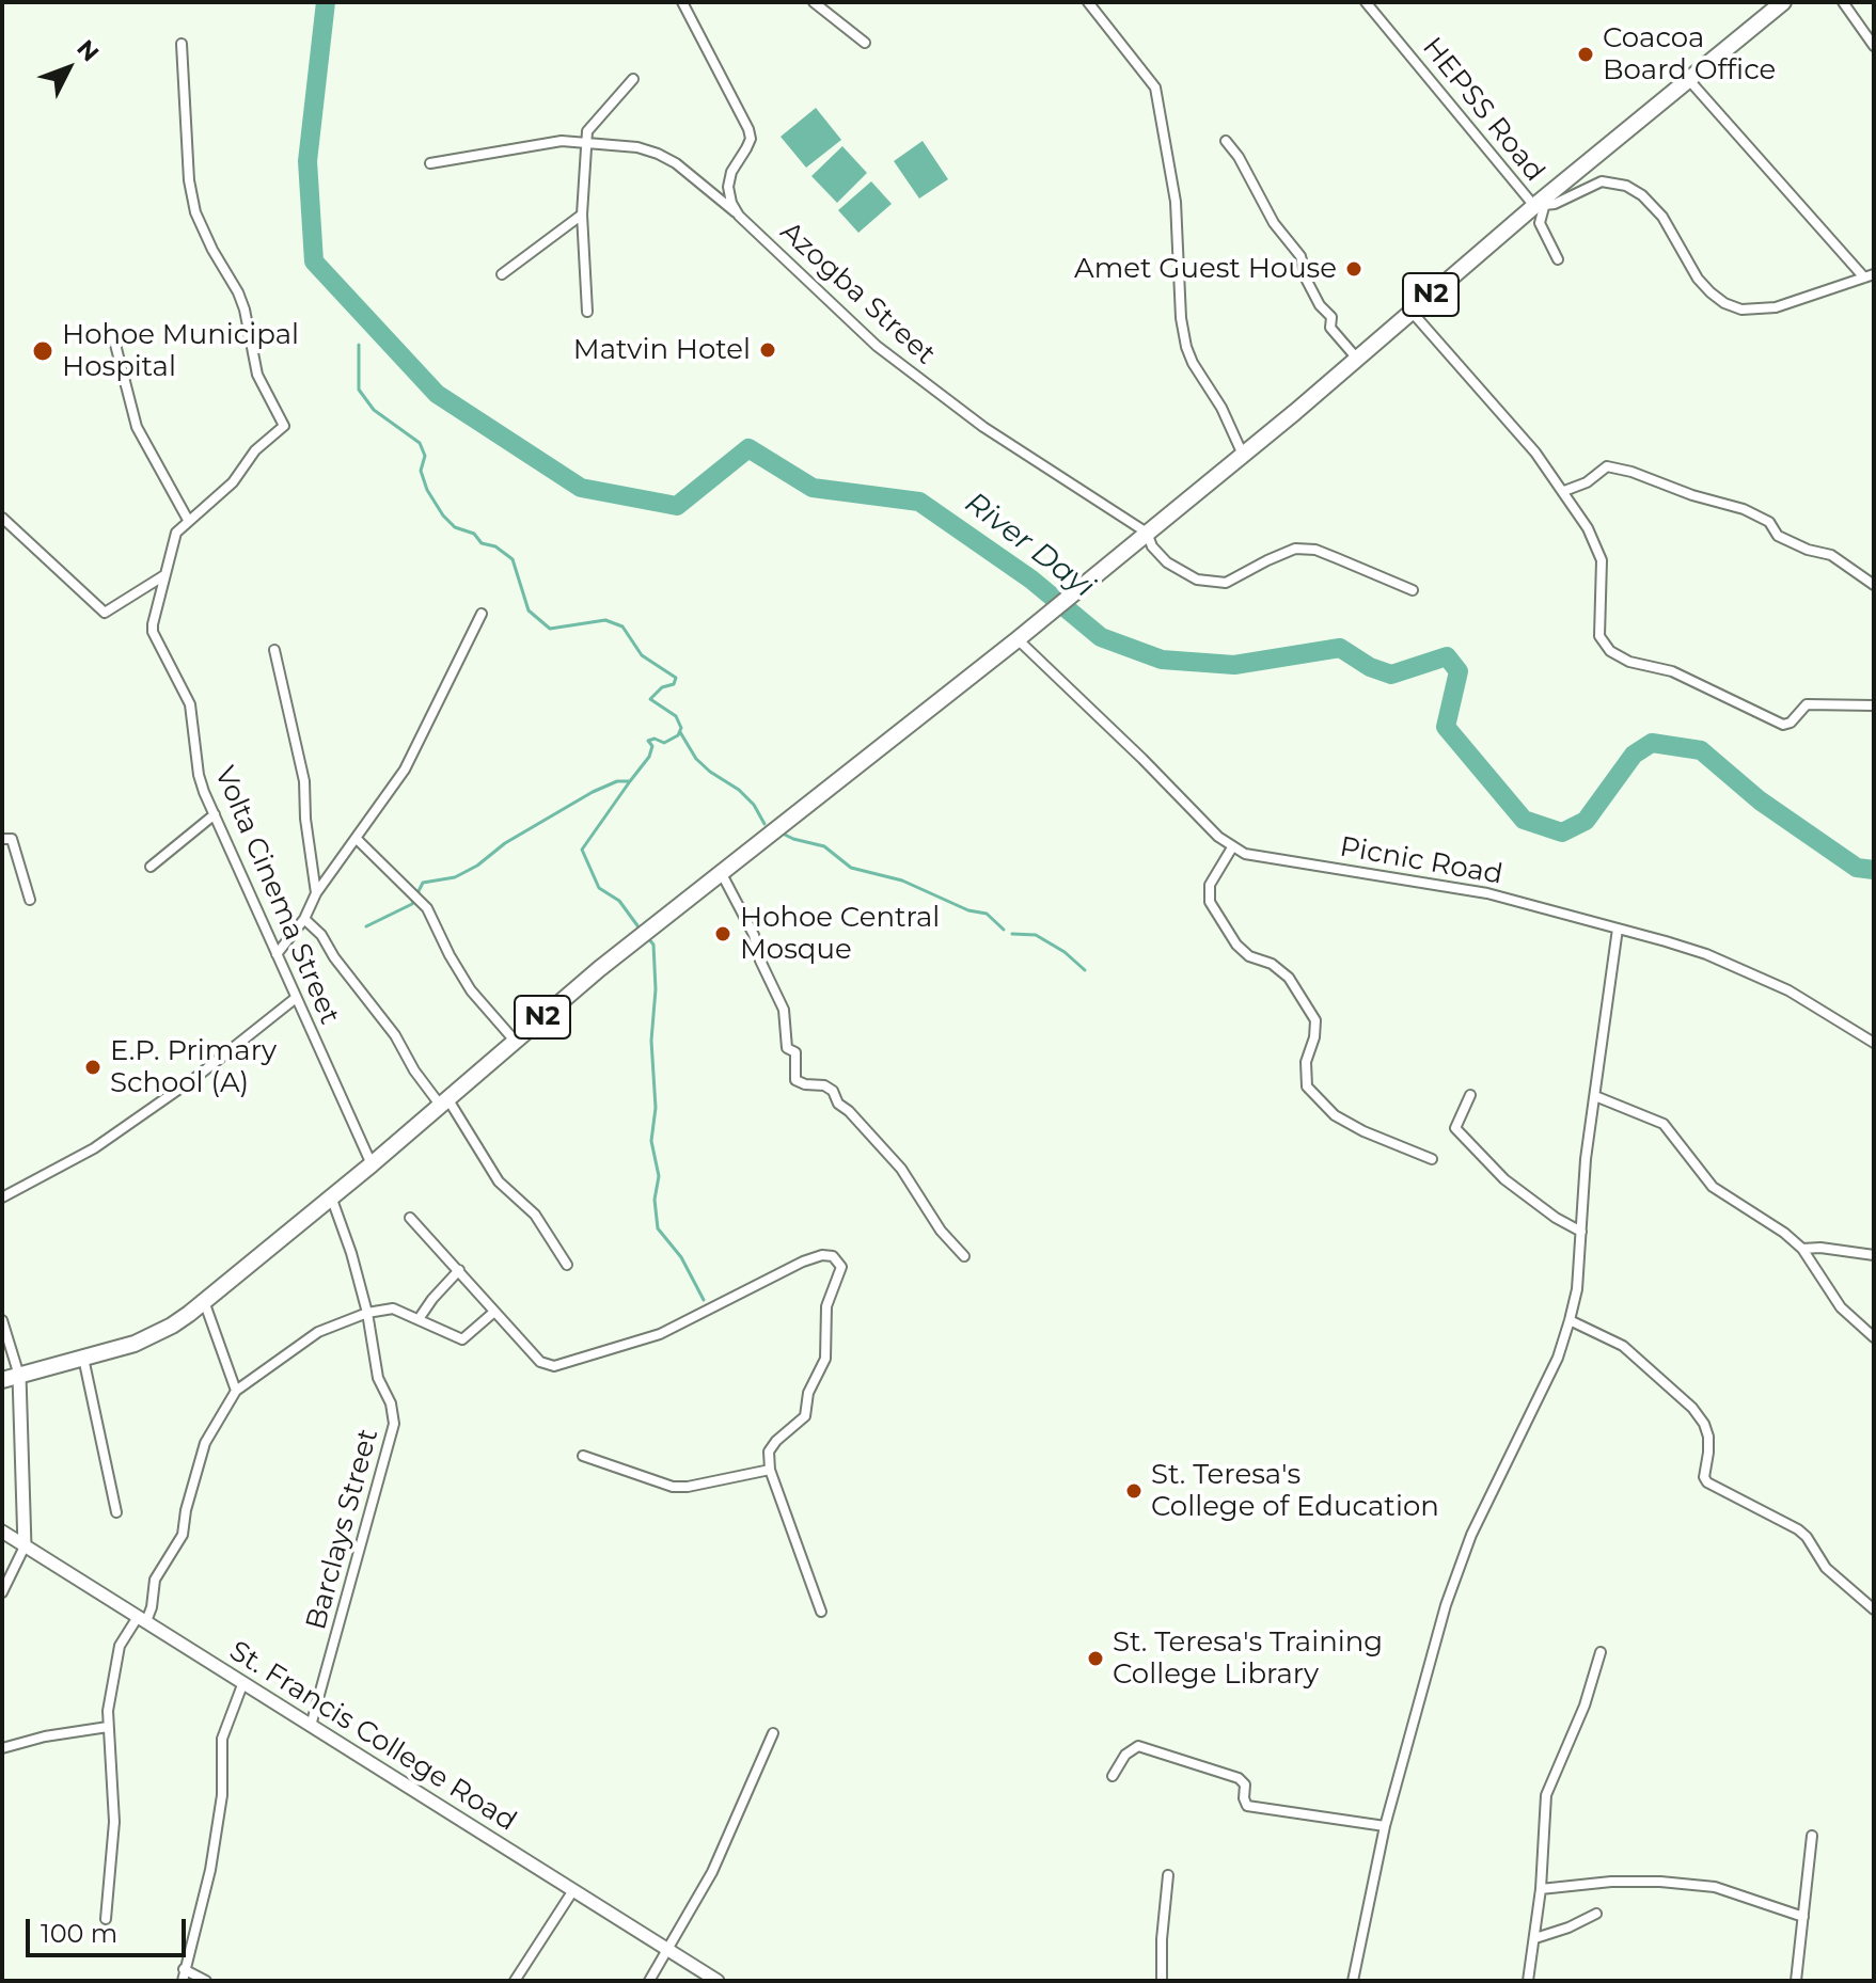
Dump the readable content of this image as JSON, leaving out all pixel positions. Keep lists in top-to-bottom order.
{
  "streets": {
    "highway": ["N2"],
    "main road": ["St. Francis College Road"],
    "street": [
      "HEPSS Road",
      "Azogba Street",
      "Picnic Road",
      "Volta Cinema Street",
      "Barclays Street"
    ]
  },
  "crossings": [
    ["HEPSS Road", "N2"],
    ["Azogba Street", "N2"],
    ["N2", "Picnic Road"],
    ["N2", "Volta Cinema Street"],
    ["N2", "Barclays Street"],
    ["Barclays Street", "St. Francis College Road"]
  ],
  "water": ["River Dayi"],
  "places": [
    "Coacoa Board Office",
    "Amet Guest House",
    "Matvin Hotel",
    "Hohoe Municipal Hospital",
    "Hohoe Central Mosque",
    "E.P. Primary School (A)",
    "St. Teresa's College of Education",
    "St. Teresa's Training College Library"
  ],
  "scale_bar": "100 m",
  "north": "top right"
}
